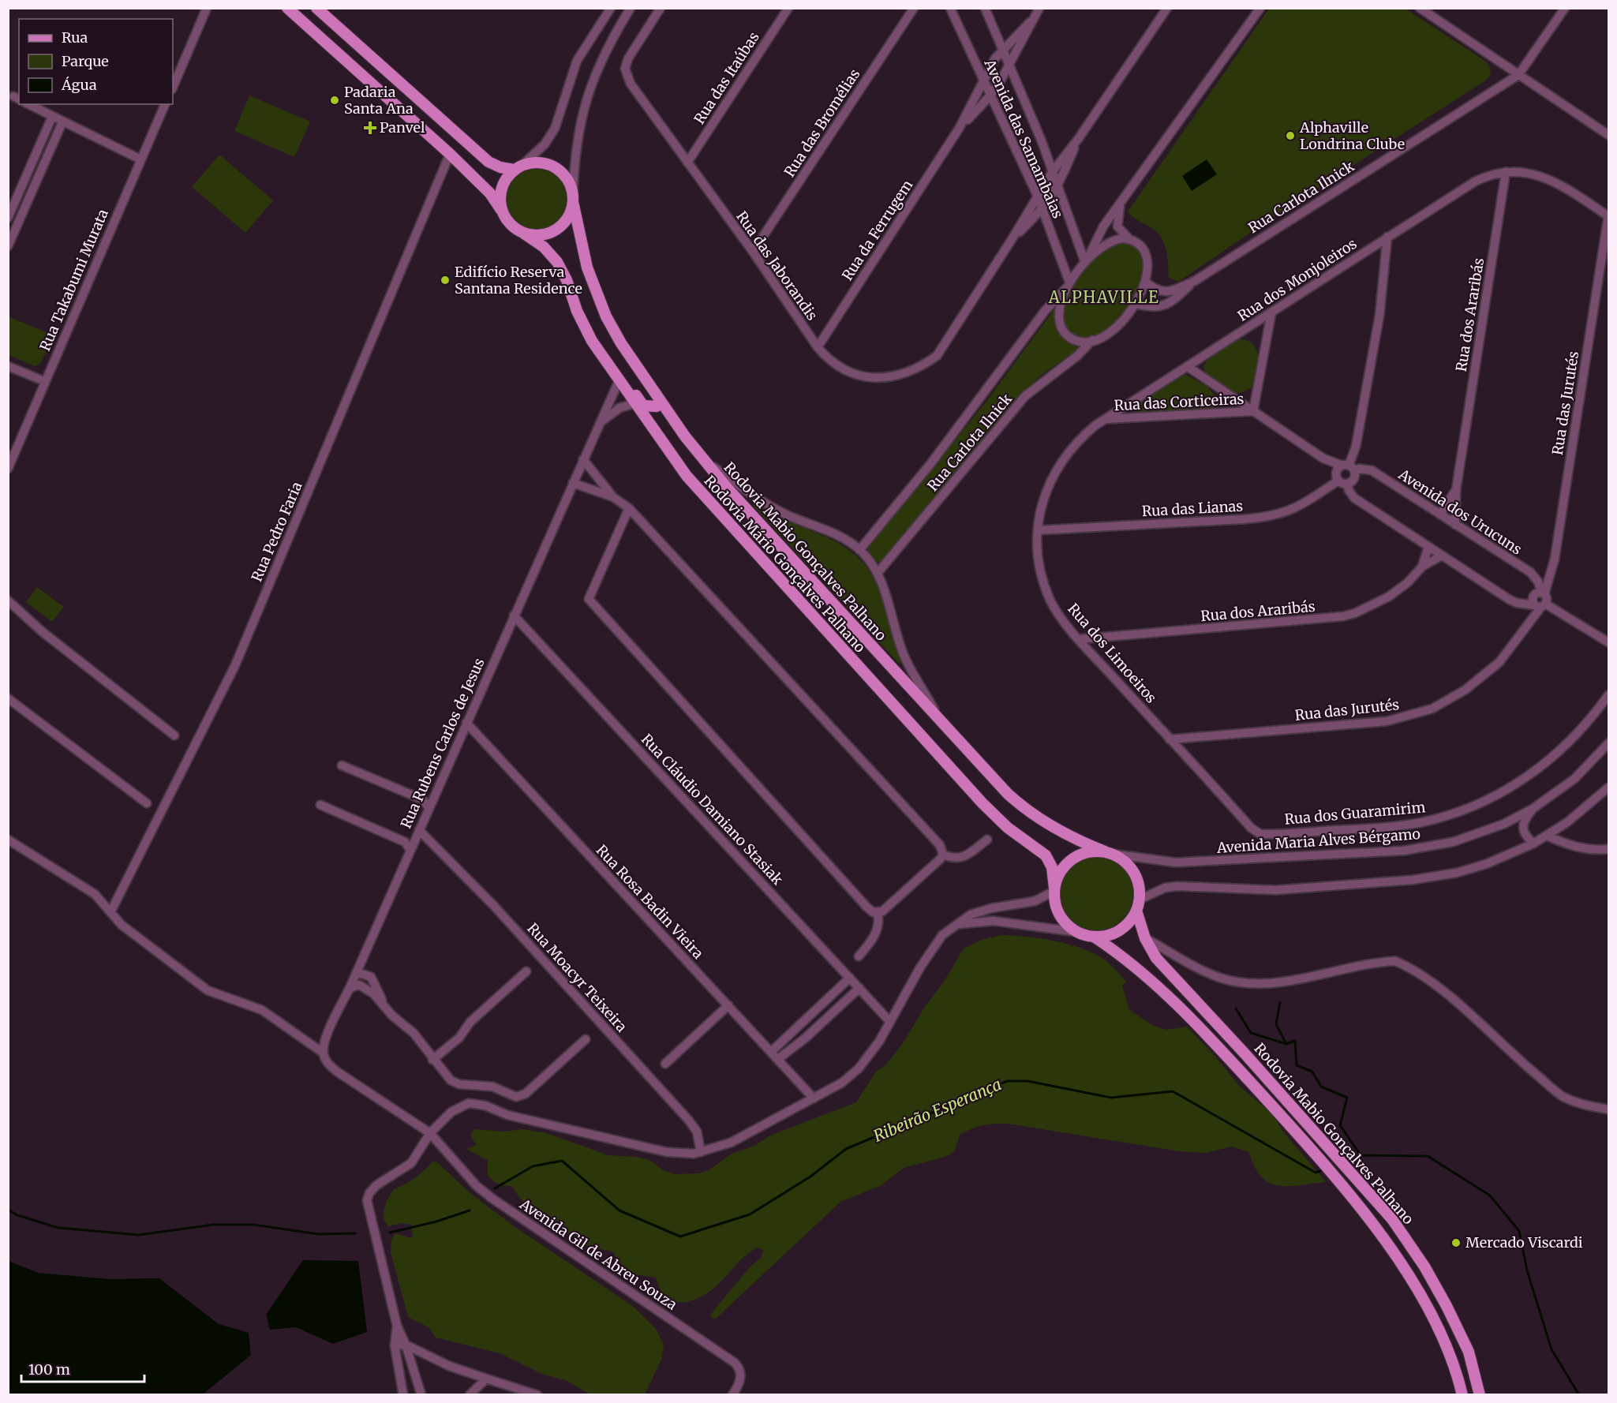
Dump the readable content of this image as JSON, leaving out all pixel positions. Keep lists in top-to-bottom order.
{
  "streets": {
    "main road": ["Rodovia Mabio Gonçalves Palhano", "Rodovia Mário Gonçalves Palhano"],
    "street": [
      "Rua das Itaúbas",
      "Rua das Bromélias",
      "Avenida das Samambaias",
      "Rua Carlota Ilnick",
      "Rua da Ferrugem",
      "Rua das Jaborandis",
      "Rua Takabumi Murata",
      "Rua dos Monjoleiros",
      "Rua dos Araribás",
      "Rua das Corticeiras",
      "Rua das Jurutés",
      "Rua das Lianas",
      "Avenida dos Urucuns",
      "Rua Pedro Faria",
      "Rua dos Limoeiros",
      "Rua Rubens Carlos de Jesus",
      "Rua Cláudio Damiano Stasiak",
      "Rua dos Guaramirim",
      "Avenida Maria Alves Bérgamo",
      "Rua Rosa Badin Vieira",
      "Rua Moacyr Teixeira",
      "Avenida Gil de Abreu Souza"
    ]
  },
  "crossings": [
    ["Rua das Itaúbas", "Rua das Jaborandis"],
    ["Rua das Bromélias", "Rua das Jaborandis"],
    ["Avenida das Samambaias", "Rua Carlota Ilnick"],
    ["Avenida das Samambaias", "Rua da Ferrugem"],
    ["Rua da Ferrugem", "Rua das Jaborandis"],
    ["Rua dos Monjoleiros", "Rua dos Araribás"],
    ["Rua dos Monjoleiros", "Rua das Corticeiras"],
    ["Rua dos Monjoleiros", "Avenida dos Urucuns"],
    ["Rua dos Monjoleiros", "Rua dos Limoeiros"],
    ["Rua dos Araribás", "Avenida dos Urucuns"],
    ["Rua dos Araribás", "Rua dos Limoeiros"],
    ["Rua das Corticeiras", "Avenida dos Urucuns"],
    ["Rua das Corticeiras", "Rua dos Limoeiros"],
    ["Rua das Jurutés", "Avenida dos Urucuns"],
    ["Rua das Jurutés", "Rua dos Limoeiros"],
    ["Rua das Lianas", "Avenida dos Urucuns"],
    ["Rua das Lianas", "Rua dos Limoeiros"],
    ["Rodovia Mabio Gonçalves Palhano", "Rodovia Mário Gonçalves Palhano"],
    ["Rodovia Mabio Gonçalves Palhano", "Avenida Maria Alves Bérgamo"],
    ["Rodovia Mário Gonçalves Palhano", "Rua Rubens Carlos de Jesus"],
    ["Rodovia Mário Gonçalves Palhano", "Avenida Maria Alves Bérgamo"],
    ["Rua dos Limoeiros", "Rua dos Guaramirim"],
    ["Rua Rubens Carlos de Jesus", "Rua Cláudio Damiano Stasiak"],
    ["Rua Rubens Carlos de Jesus", "Rua Rosa Badin Vieira"],
    ["Rua Rubens Carlos de Jesus", "Rua Moacyr Teixeira"]
  ],
  "districts": ["ALPHAVILLE"],
  "water": ["Ribeirão Esperança"],
  "places": {
    "other": [
      "Padaria Santa Ana",
      "Alphaville Londrina Clube",
      "Edifício Reserva Santana Residence",
      "Mercado Viscardi"
    ],
    "health": ["Panvel"]
  },
  "legend": ["Rua", "Parque", "Água"],
  "scale_bar": "100 m"
}
